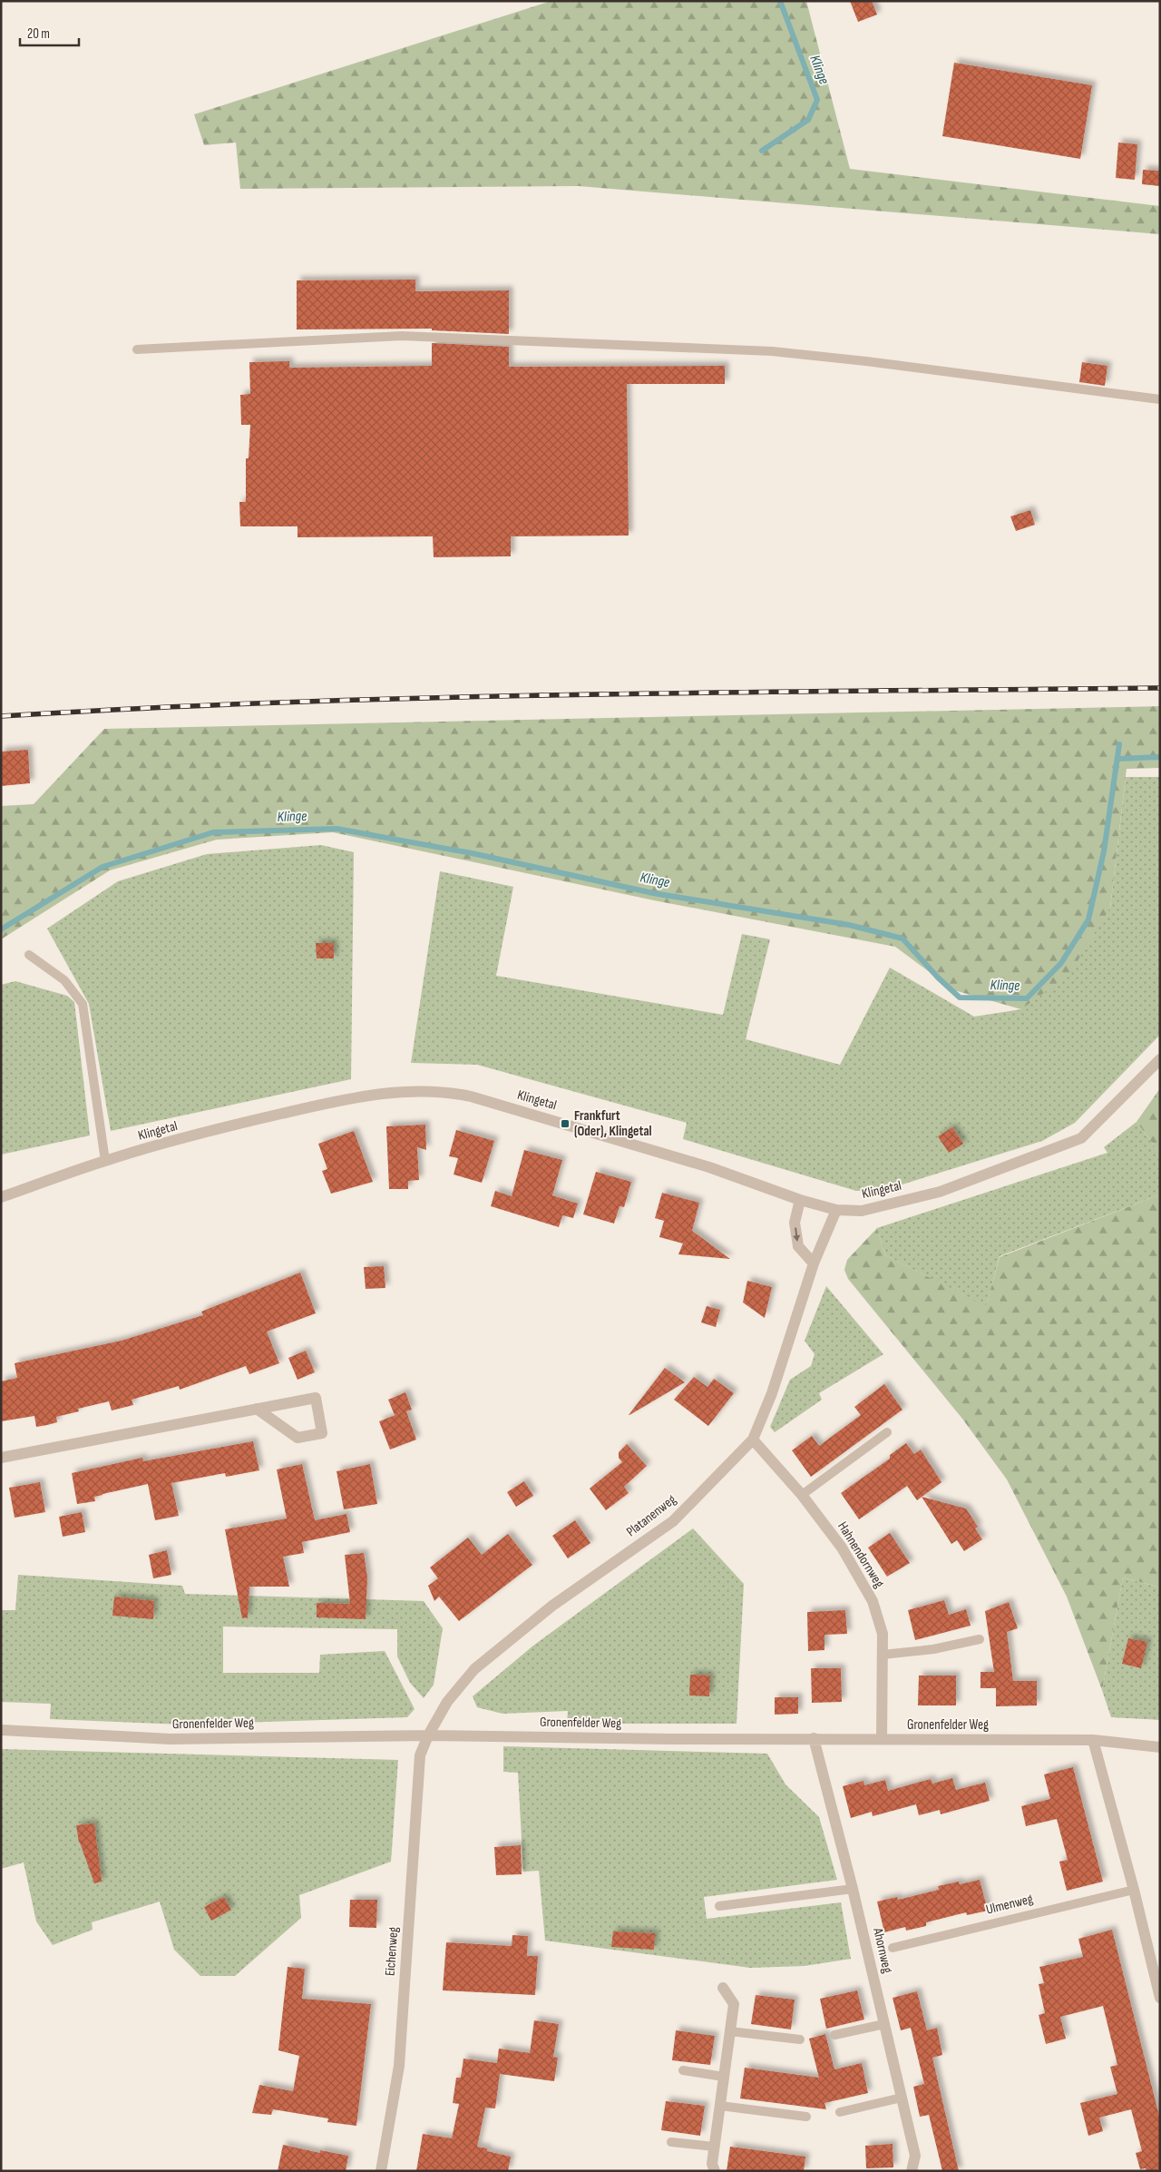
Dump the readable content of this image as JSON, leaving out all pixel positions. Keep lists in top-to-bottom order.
{
  "streets": {
    "street": [
      "Klingetal",
      "Platanenweg",
      "Hahnendornweg",
      "Gronenfelder Weg",
      "Ahornweg",
      "Eichenweg"
    ],
    "lane": ["Ulmenweg"]
  },
  "crossings": [
    ["Klingetal", "Platanenweg"],
    ["Platanenweg", "Hahnendornweg"],
    ["Platanenweg", "Gronenfelder Weg"],
    ["Platanenweg", "Eichenweg"],
    ["Hahnendornweg", "Gronenfelder Weg"],
    ["Gronenfelder Weg", "Ahornweg"],
    ["Gronenfelder Weg", "Eichenweg"]
  ],
  "water": ["Klinge"],
  "places": {
    "transit": ["Frankfurt (Oder), Klingetal"]
  },
  "scale_bar": "20 m"
}
